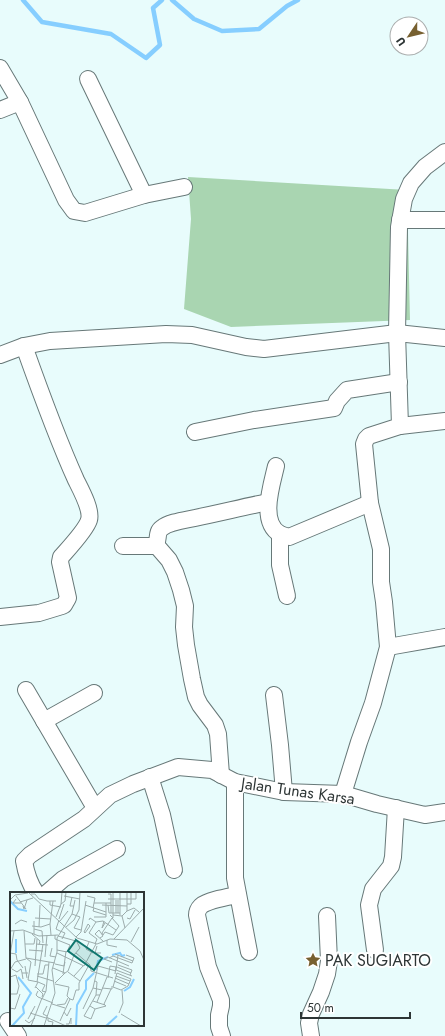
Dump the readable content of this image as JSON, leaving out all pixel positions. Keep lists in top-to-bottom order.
{
  "streets": {
    "street": ["Jalan Tunas Karsa"]
  },
  "places": {
    "place": ["PAK SUGIARTO"]
  },
  "scale_bar": "50 m",
  "north": "bottom left"
}
